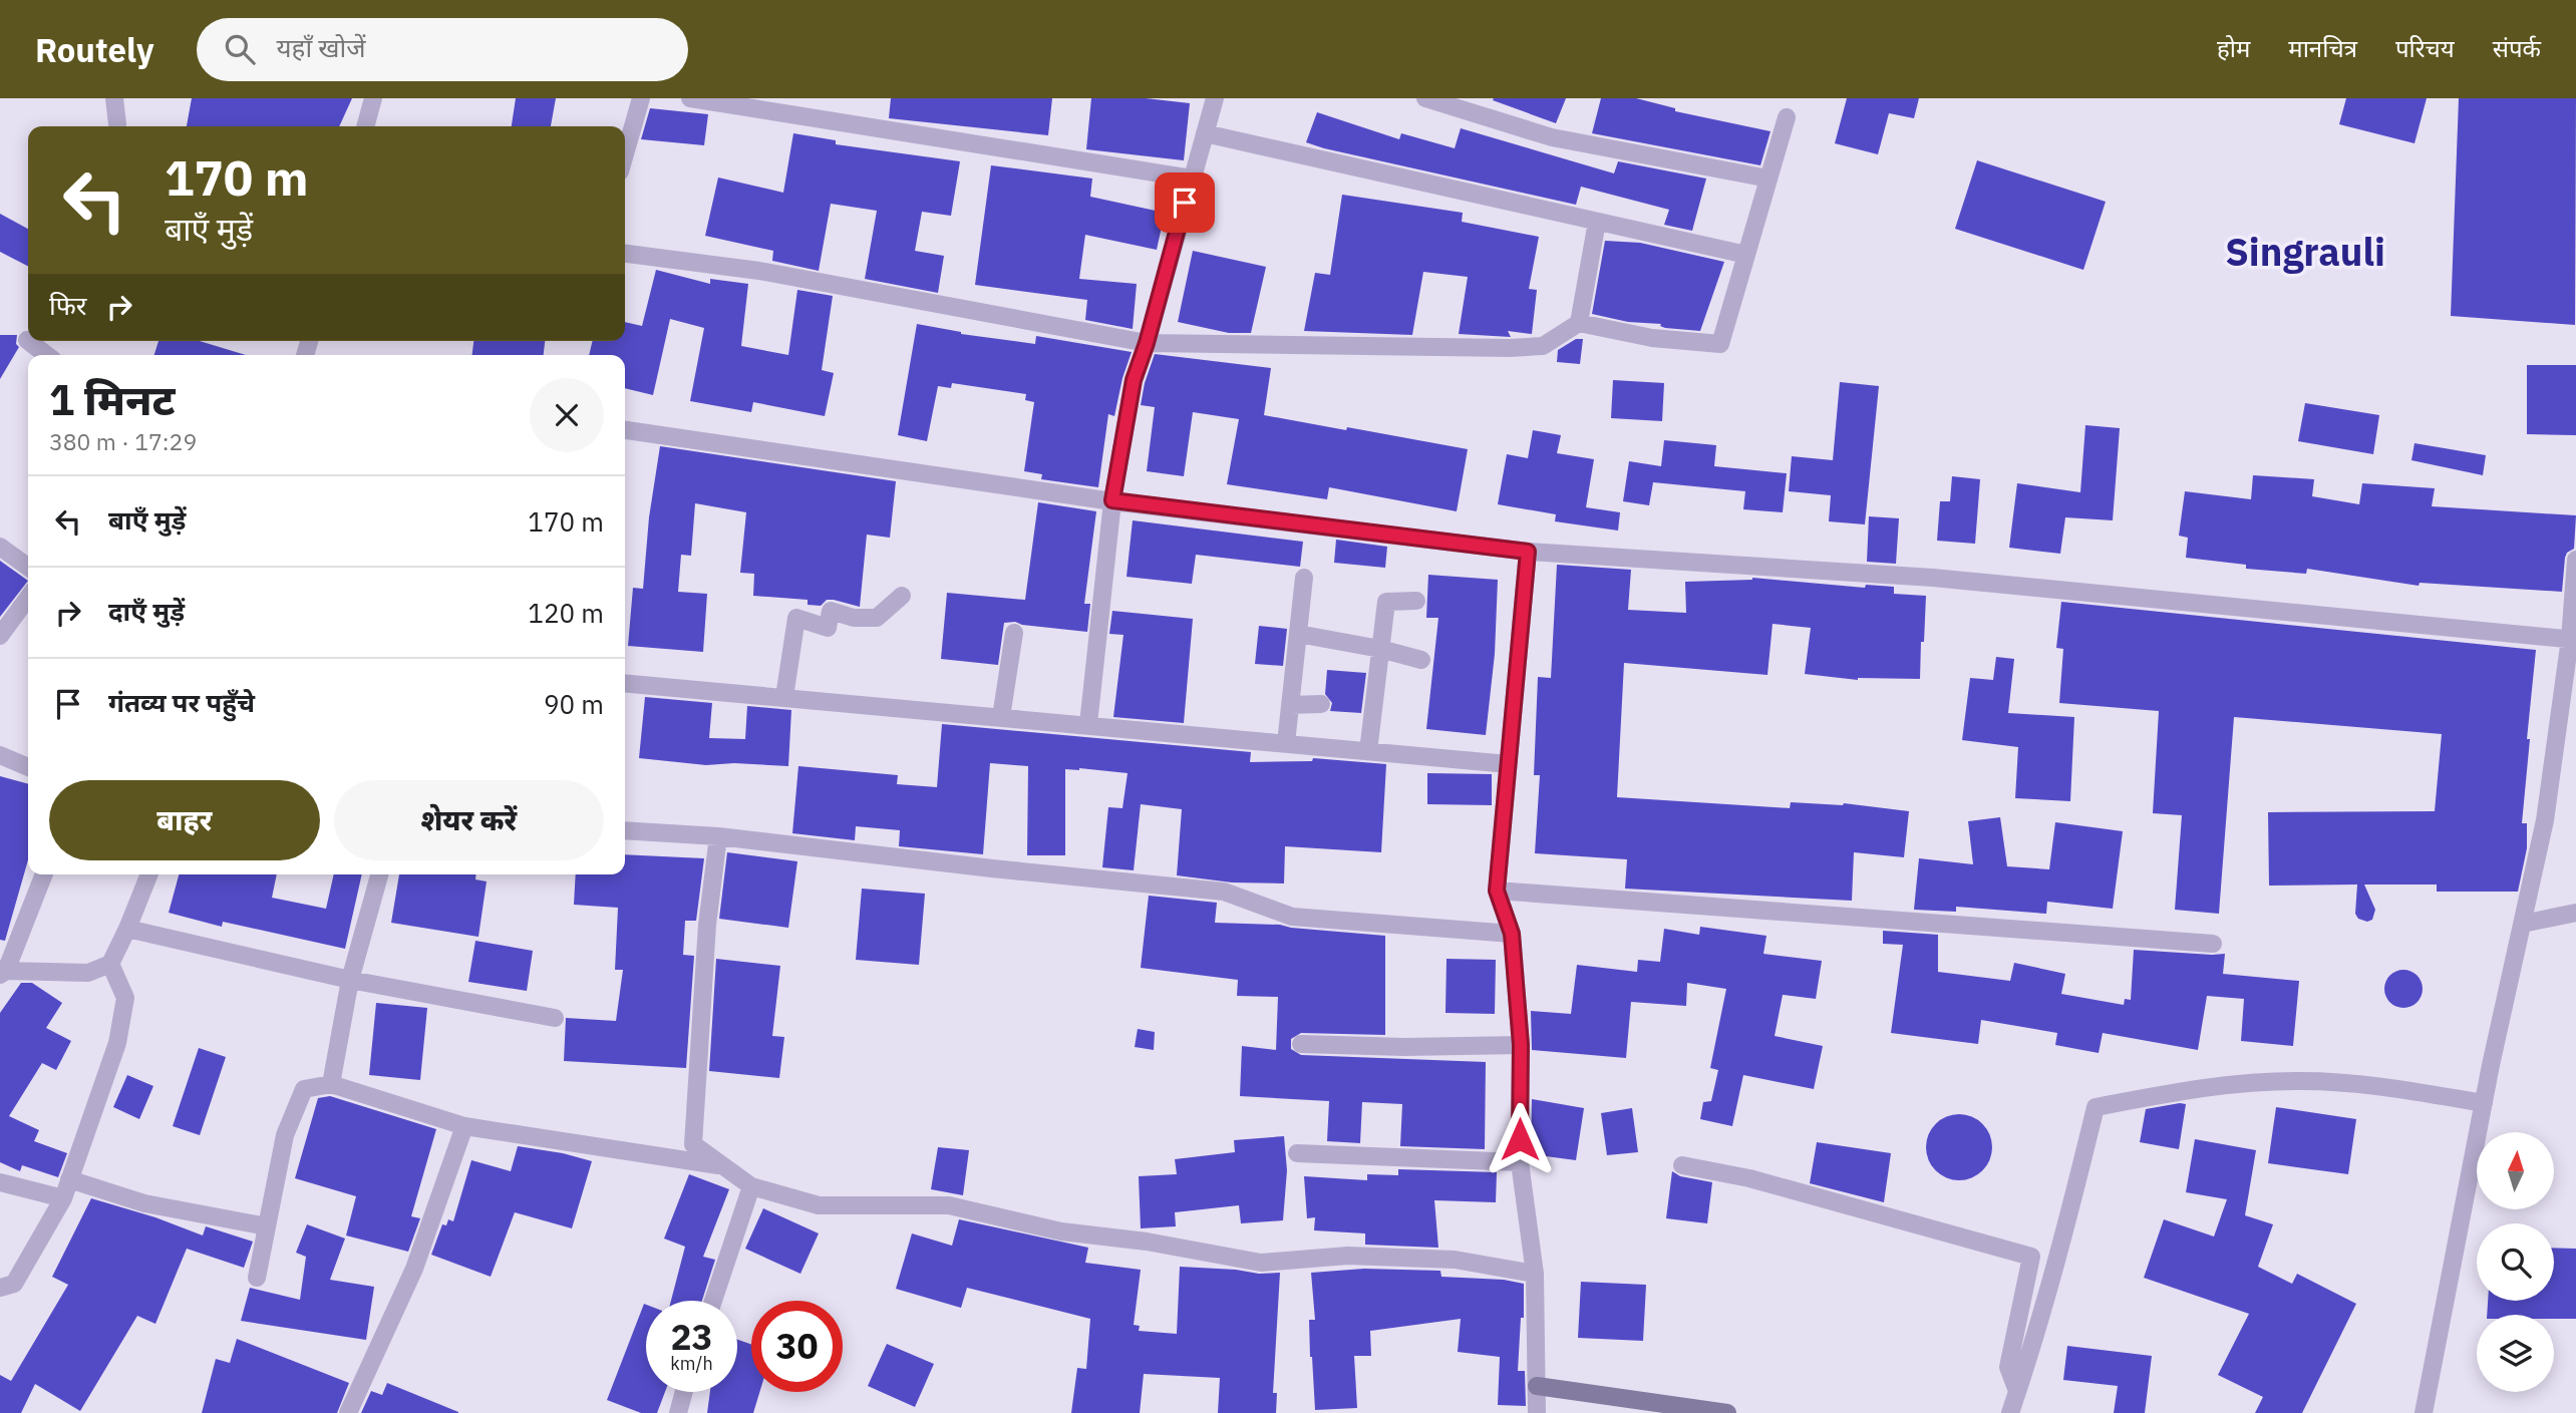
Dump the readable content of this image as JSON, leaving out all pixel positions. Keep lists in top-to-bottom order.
{
  "districts": ["Singrauli"],
  "north": "top",
  "page": {
    "header": "Routely",
    "search": "यहाँ खोजें",
    "nav": [
      "होम",
      "मानचित्र",
      "परिचय",
      "संपर्क"
    ],
    "turn": ["170 m", "बाएँ मुड़ें"],
    "then": "फिर",
    "heading": ["1 मिनट", "380 m · 17:29"],
    "list": [
      {
        "name": "बाएँ मुड़ें",
        "value": "170 m"
      },
      {
        "name": "दाएँ मुड़ें",
        "value": "120 m"
      },
      {
        "name": "गंतव्य पर पहुँचे",
        "value": "90 m"
      }
    ],
    "buttons": ["बाहर", "शेयर करें"],
    "speed": "23 km/h",
    "limit": "30"
  }
}
